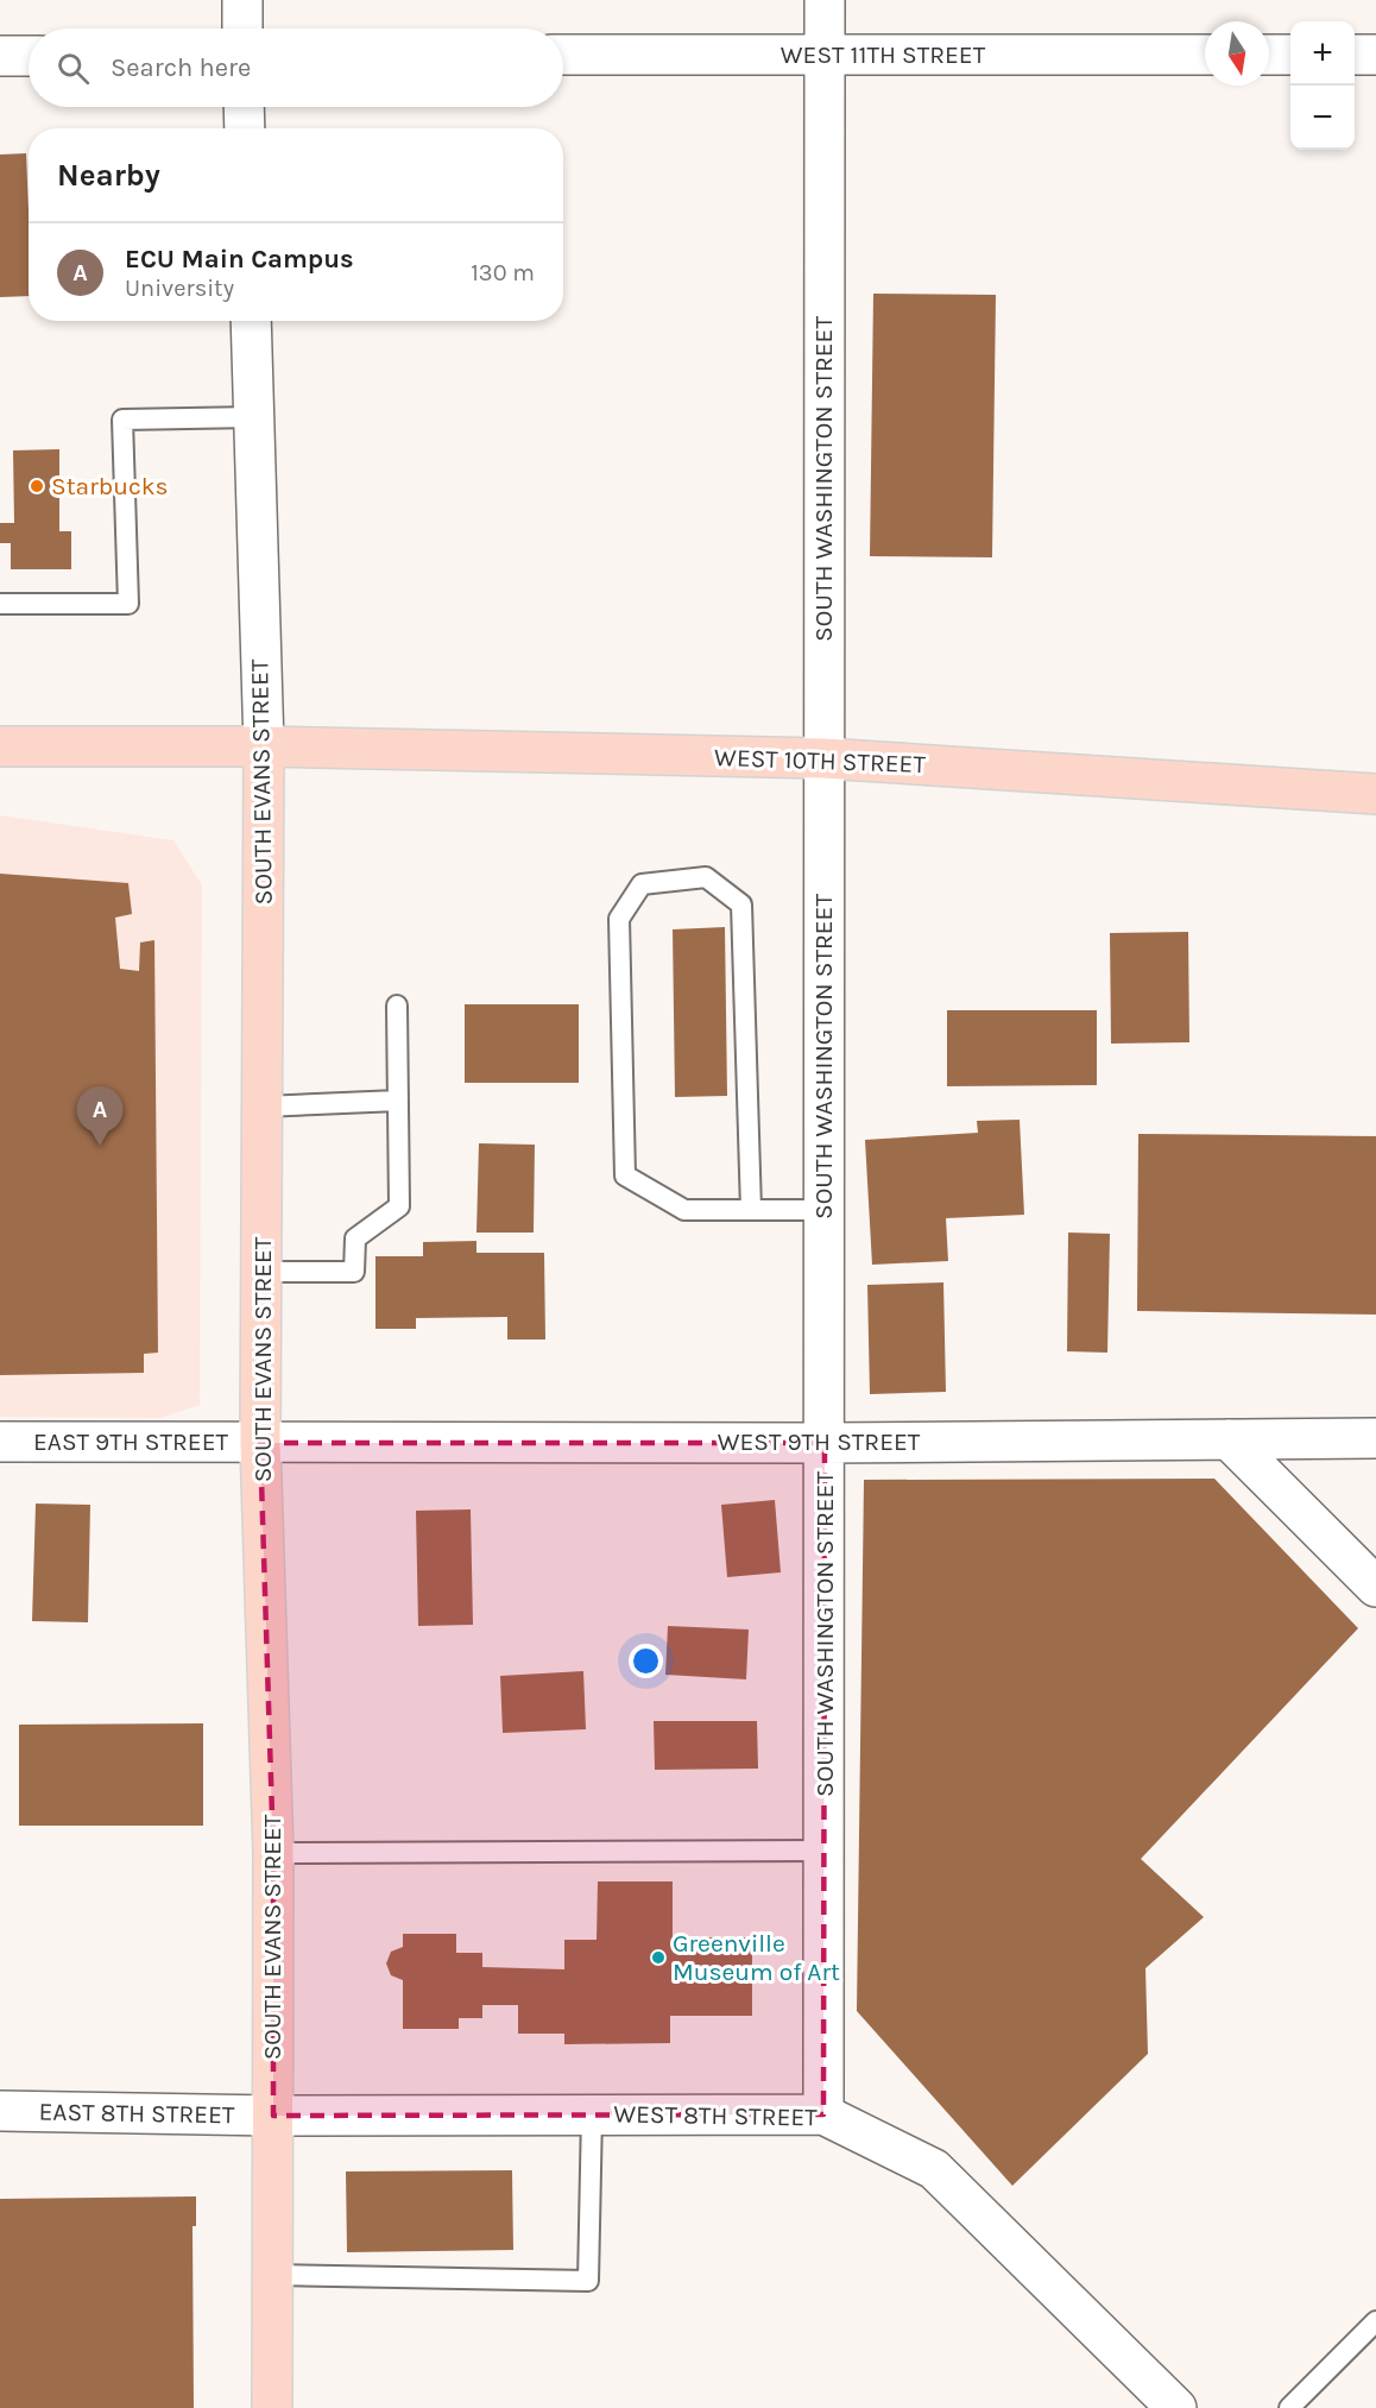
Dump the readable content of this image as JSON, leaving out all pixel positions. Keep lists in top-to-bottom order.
{
  "streets": {
    "main road": ["WEST 10TH STREET", "SOUTH EVANS STREET"],
    "street": [
      "WEST 11TH STREET",
      "SOUTH WASHINGTON STREET",
      "EAST 9TH STREET",
      "WEST 9TH STREET",
      "EAST 8TH STREET",
      "WEST 8TH STREET"
    ]
  },
  "crossings": [
    ["WEST 11TH STREET", "SOUTH WASHINGTON STREET"],
    ["SOUTH WASHINGTON STREET", "WEST 10TH STREET"],
    ["SOUTH WASHINGTON STREET", "WEST 9TH STREET"],
    ["SOUTH WASHINGTON STREET", "WEST 8TH STREET"],
    ["WEST 10TH STREET", "SOUTH EVANS STREET"],
    ["SOUTH EVANS STREET", "EAST 9TH STREET"],
    ["SOUTH EVANS STREET", "WEST 9TH STREET"],
    ["SOUTH EVANS STREET", "EAST 8TH STREET"],
    ["SOUTH EVANS STREET", "WEST 8TH STREET"],
    ["EAST 9TH STREET", "WEST 9TH STREET"],
    ["EAST 8TH STREET", "WEST 8TH STREET"]
  ],
  "places": ["Starbucks", "Greenville Museum of Art"],
  "north": "bottom",
  "page": {
    "map_buttons": ["+", "−"],
    "search": "Search here",
    "heading": "Nearby",
    "list": [
      {
        "mark": "A",
        "name": "ECU Main Campus",
        "note": "University",
        "value": "130 m"
      }
    ],
    "pins": "A"
  }
}
